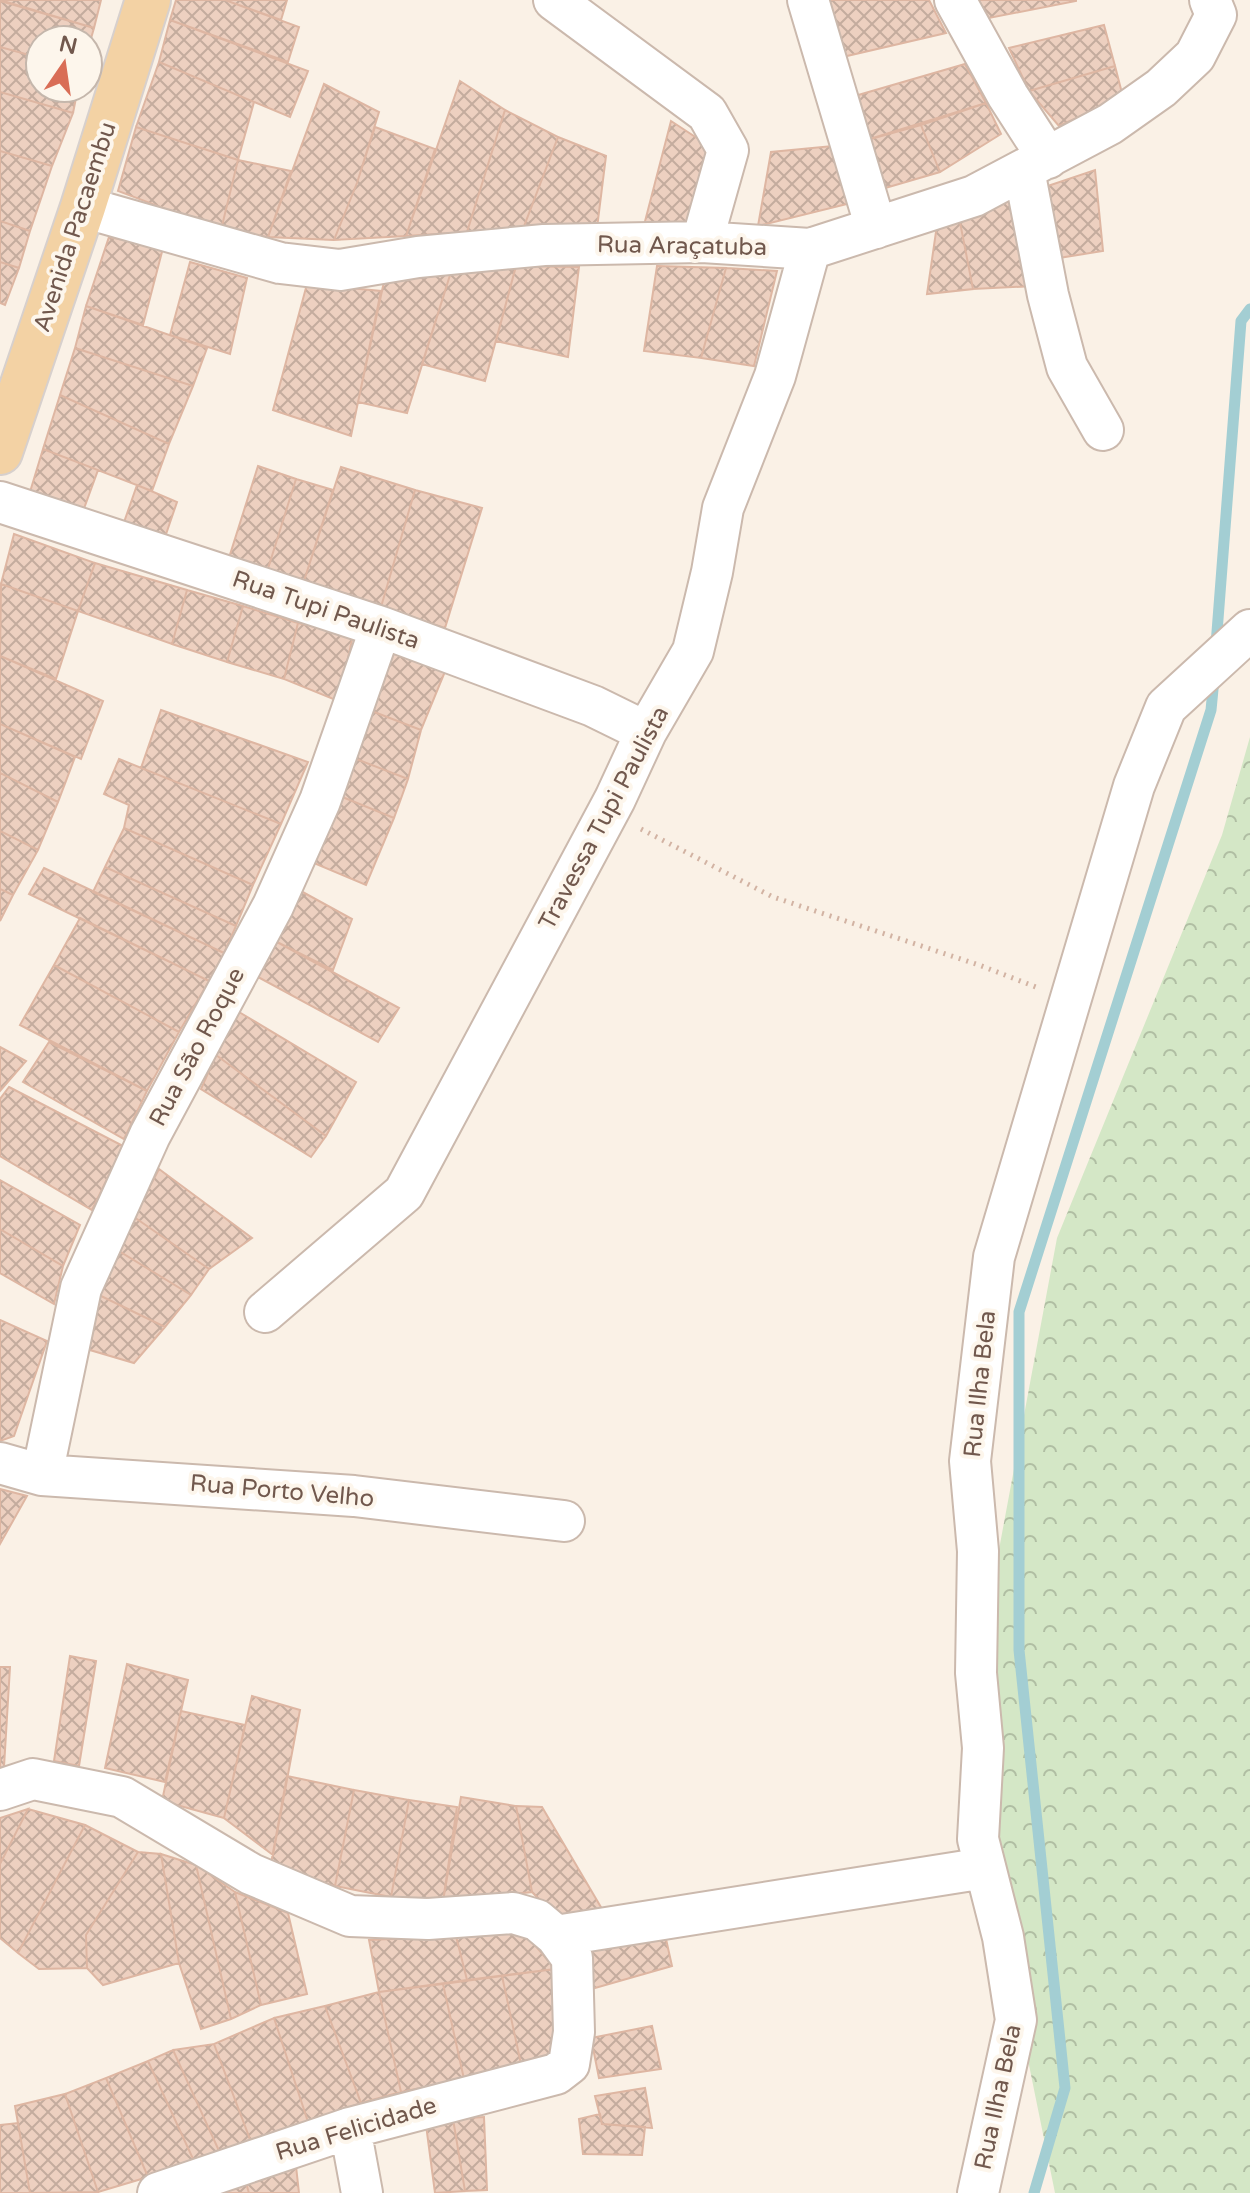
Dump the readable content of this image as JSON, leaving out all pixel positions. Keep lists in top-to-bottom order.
{
  "streets": {
    "main road": ["Avenida Pacaembu"],
    "street": [
      "Rua Araçatuba",
      "Rua Tupi Paulista",
      "Travessa Tupi Paulista",
      "Rua São Roque",
      "Rua Ilha Bela",
      "Rua Porto Velho",
      "Rua Felicidade"
    ]
  },
  "crossings": [
    ["Avenida Pacaembu", "Rua Araçatuba"],
    ["Rua Araçatuba", "Travessa Tupi Paulista"],
    ["Rua Tupi Paulista", "Travessa Tupi Paulista"],
    ["Rua Tupi Paulista", "Rua São Roque"],
    ["Rua São Roque", "Rua Porto Velho"]
  ],
  "north": "top"
}
